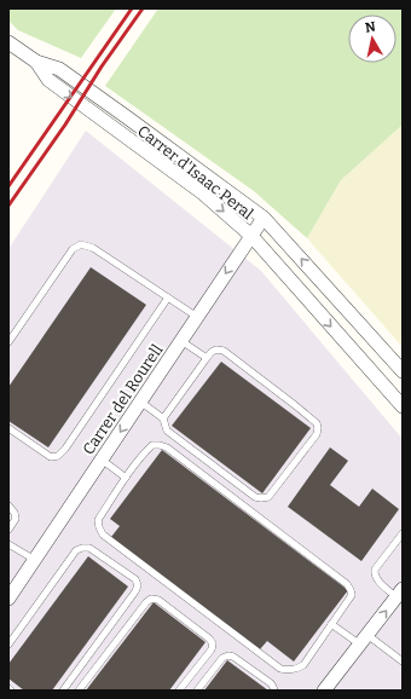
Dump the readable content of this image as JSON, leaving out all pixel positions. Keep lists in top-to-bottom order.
{
  "streets": {
    "street": ["Carrer d'Isaac Peral", "Carrer del Rourell"]
  },
  "crossings": [
    ["Carrer d'Isaac Peral", "Carrer del Rourell"]
  ],
  "one_way": ["Carrer del Rourell"],
  "north": "top"
}
